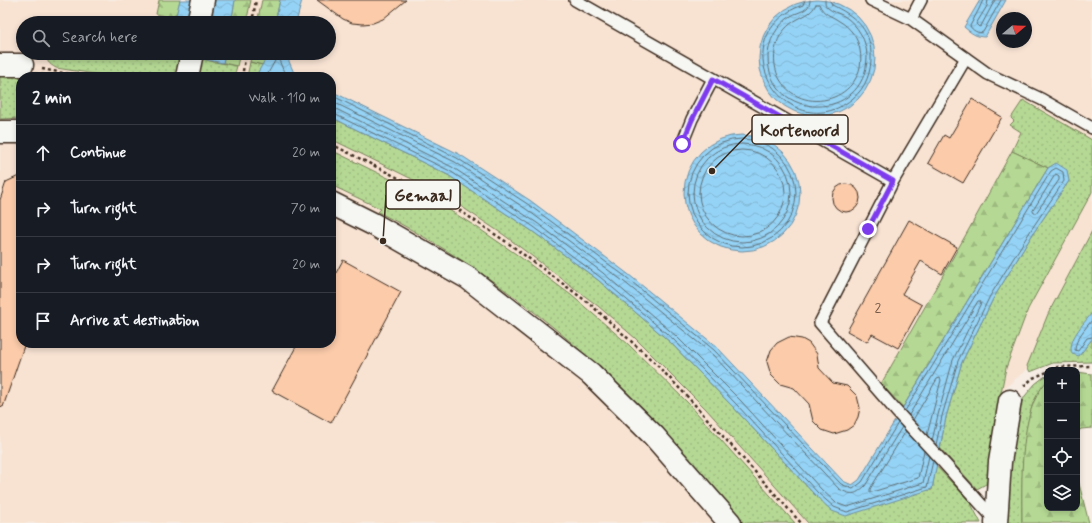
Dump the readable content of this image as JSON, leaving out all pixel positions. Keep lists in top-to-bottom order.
{
  "places": ["Kortenoord", "Gemaal"],
  "house_numbers": ["2"],
  "north": "right",
  "page": {
    "search": "Search here",
    "heading": ["2 min", "Walk · 110 m"],
    "list": [
      ["Continue", "20 m"],
      ["Turn right", "70 m"],
      ["Turn right", "20 m"],
      "Arrive at destination"
    ],
    "map_buttons": ["+", "−"]
  }
}
